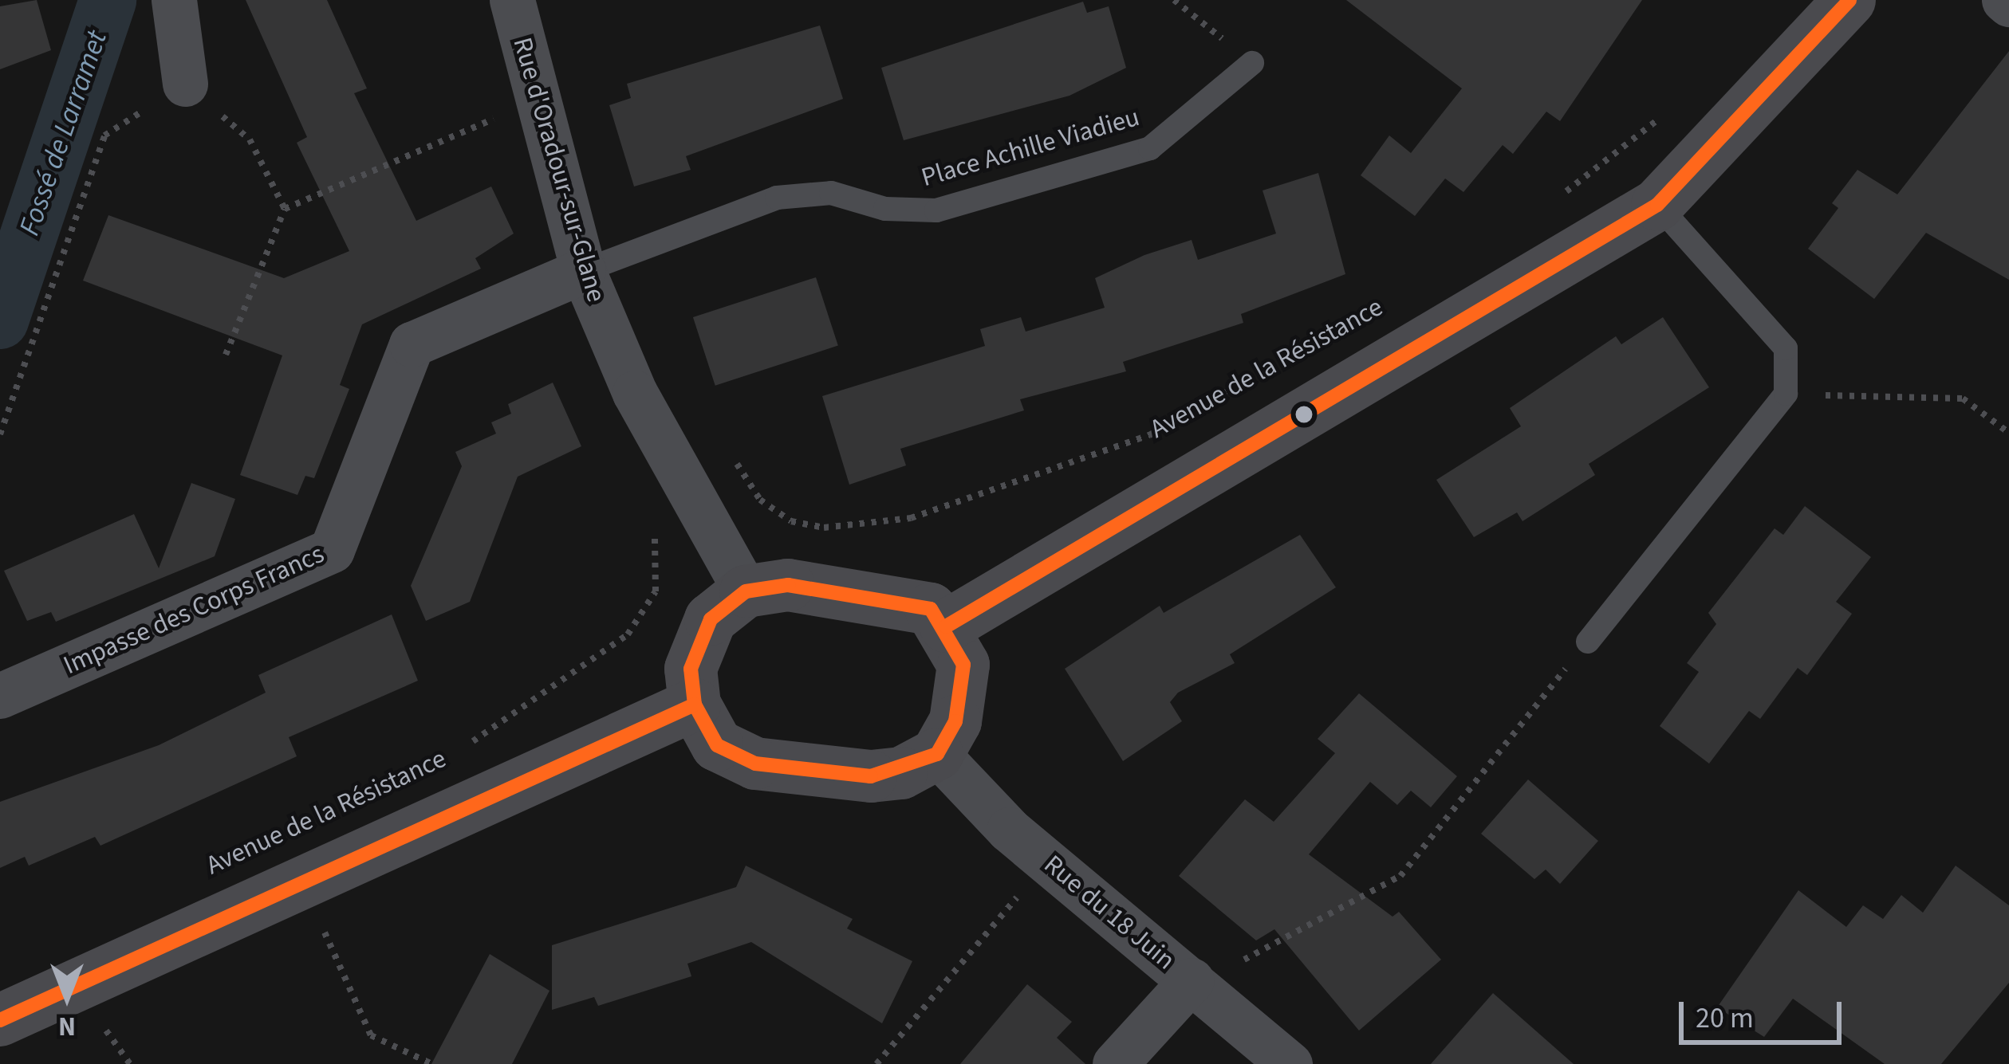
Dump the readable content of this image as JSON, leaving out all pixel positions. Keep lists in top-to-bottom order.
{
  "streets": {
    "street": [
      "Rue d'Oradour-sur-Glane",
      "Avenue de la Résistance",
      "Impasse des Corps Francs",
      "Rue du 18 Juin"
    ],
    "lane": ["Place Achille Viadieu"]
  },
  "crossings": [
    ["Place Achille Viadieu", "Rue d'Oradour-sur-Glane"],
    ["Place Achille Viadieu", "Impasse des Corps Francs"],
    ["Rue d'Oradour-sur-Glane", "Avenue de la Résistance"],
    ["Rue d'Oradour-sur-Glane", "Impasse des Corps Francs"],
    ["Rue d'Oradour-sur-Glane", "Rue du 18 Juin"],
    ["Avenue de la Résistance", "Rue du 18 Juin"]
  ],
  "water": ["Fossé de Larramet"],
  "scale_bar": "20 m",
  "north": "bottom"
}
